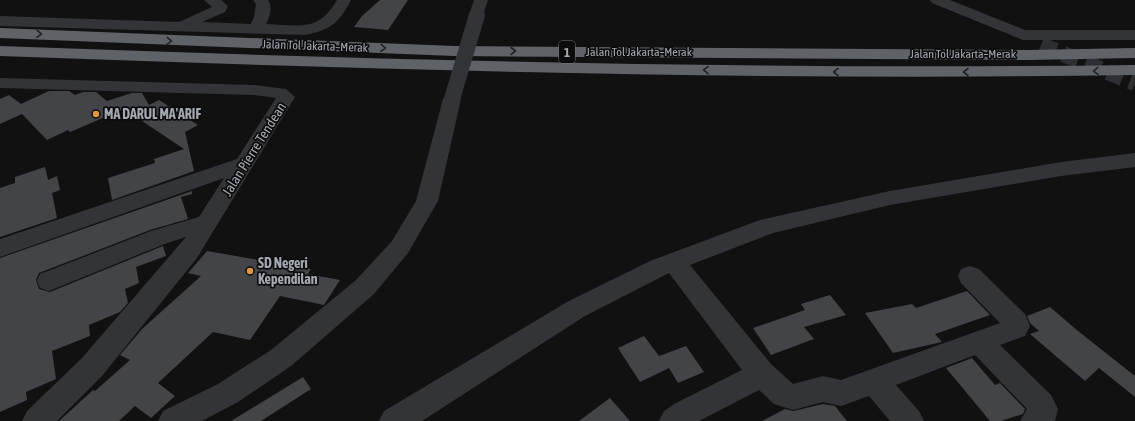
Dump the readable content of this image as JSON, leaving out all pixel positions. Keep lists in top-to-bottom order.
{
  "streets": {
    "highway": ["Jalan Tol Jakarta–Merak", "1"],
    "street": ["Jalan Pierre Tendean"]
  },
  "places": ["MA DARUL MA'ARIF", "SD Negeri Kependilan"]
}
